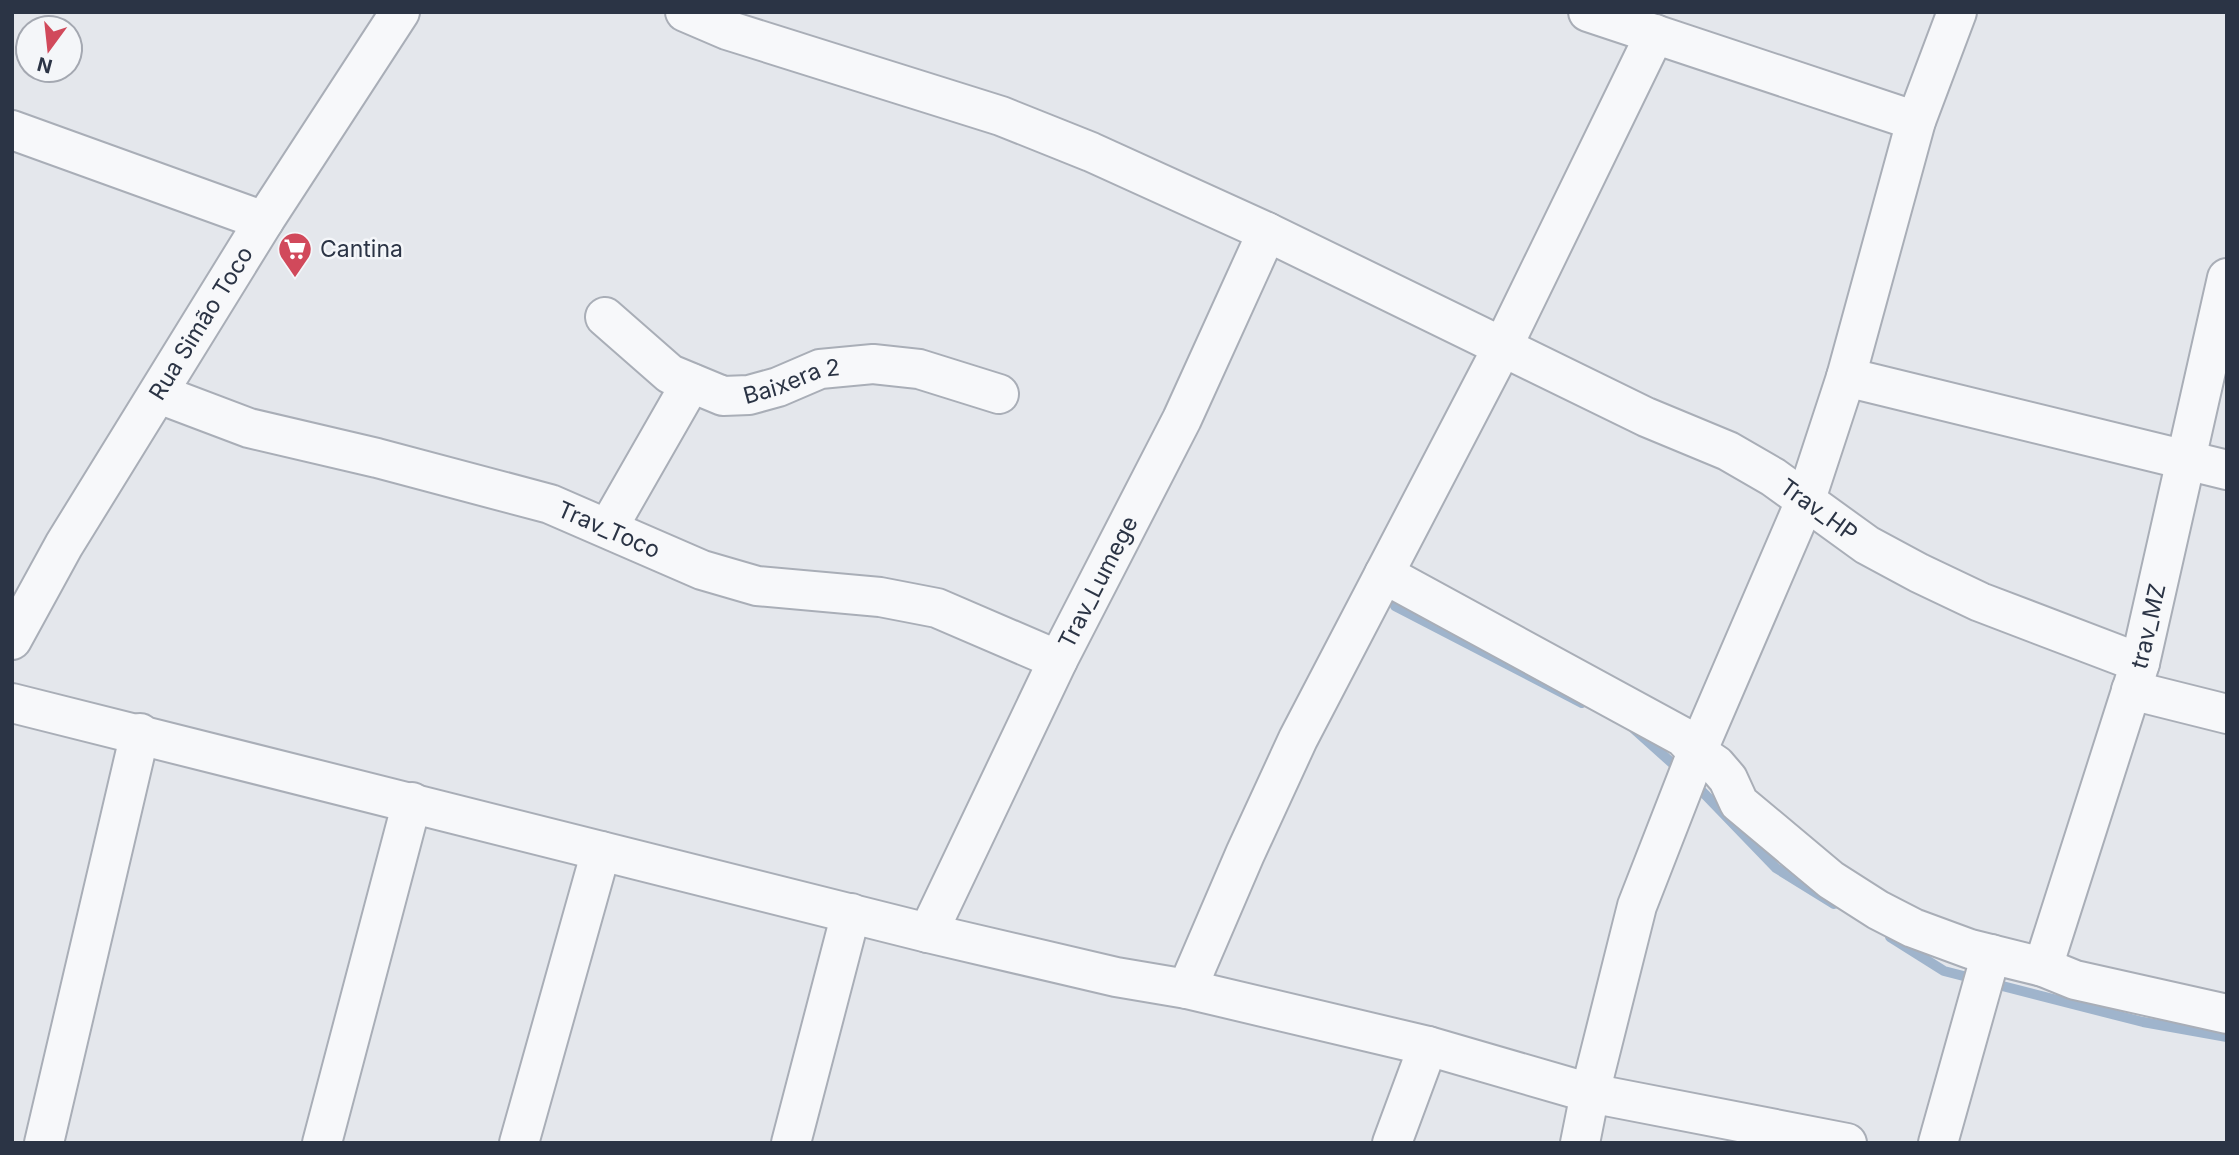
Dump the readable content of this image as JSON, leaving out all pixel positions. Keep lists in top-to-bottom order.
{
  "streets": {
    "street": [
      "Rua Simão Toco",
      "Baixera 2",
      "Trav_HP",
      "Trav_Toco",
      "Trav_Lumege",
      "trav_MZ"
    ]
  },
  "crossings": [
    ["Rua Simão Toco", "Trav_Toco"],
    ["Trav_HP", "Trav_Lumege"],
    ["Trav_HP", "trav_MZ"],
    ["Trav_Toco", "Trav_Lumege"]
  ],
  "places": {
    "supermarket": ["Cantina"]
  },
  "north": "bottom"
}
